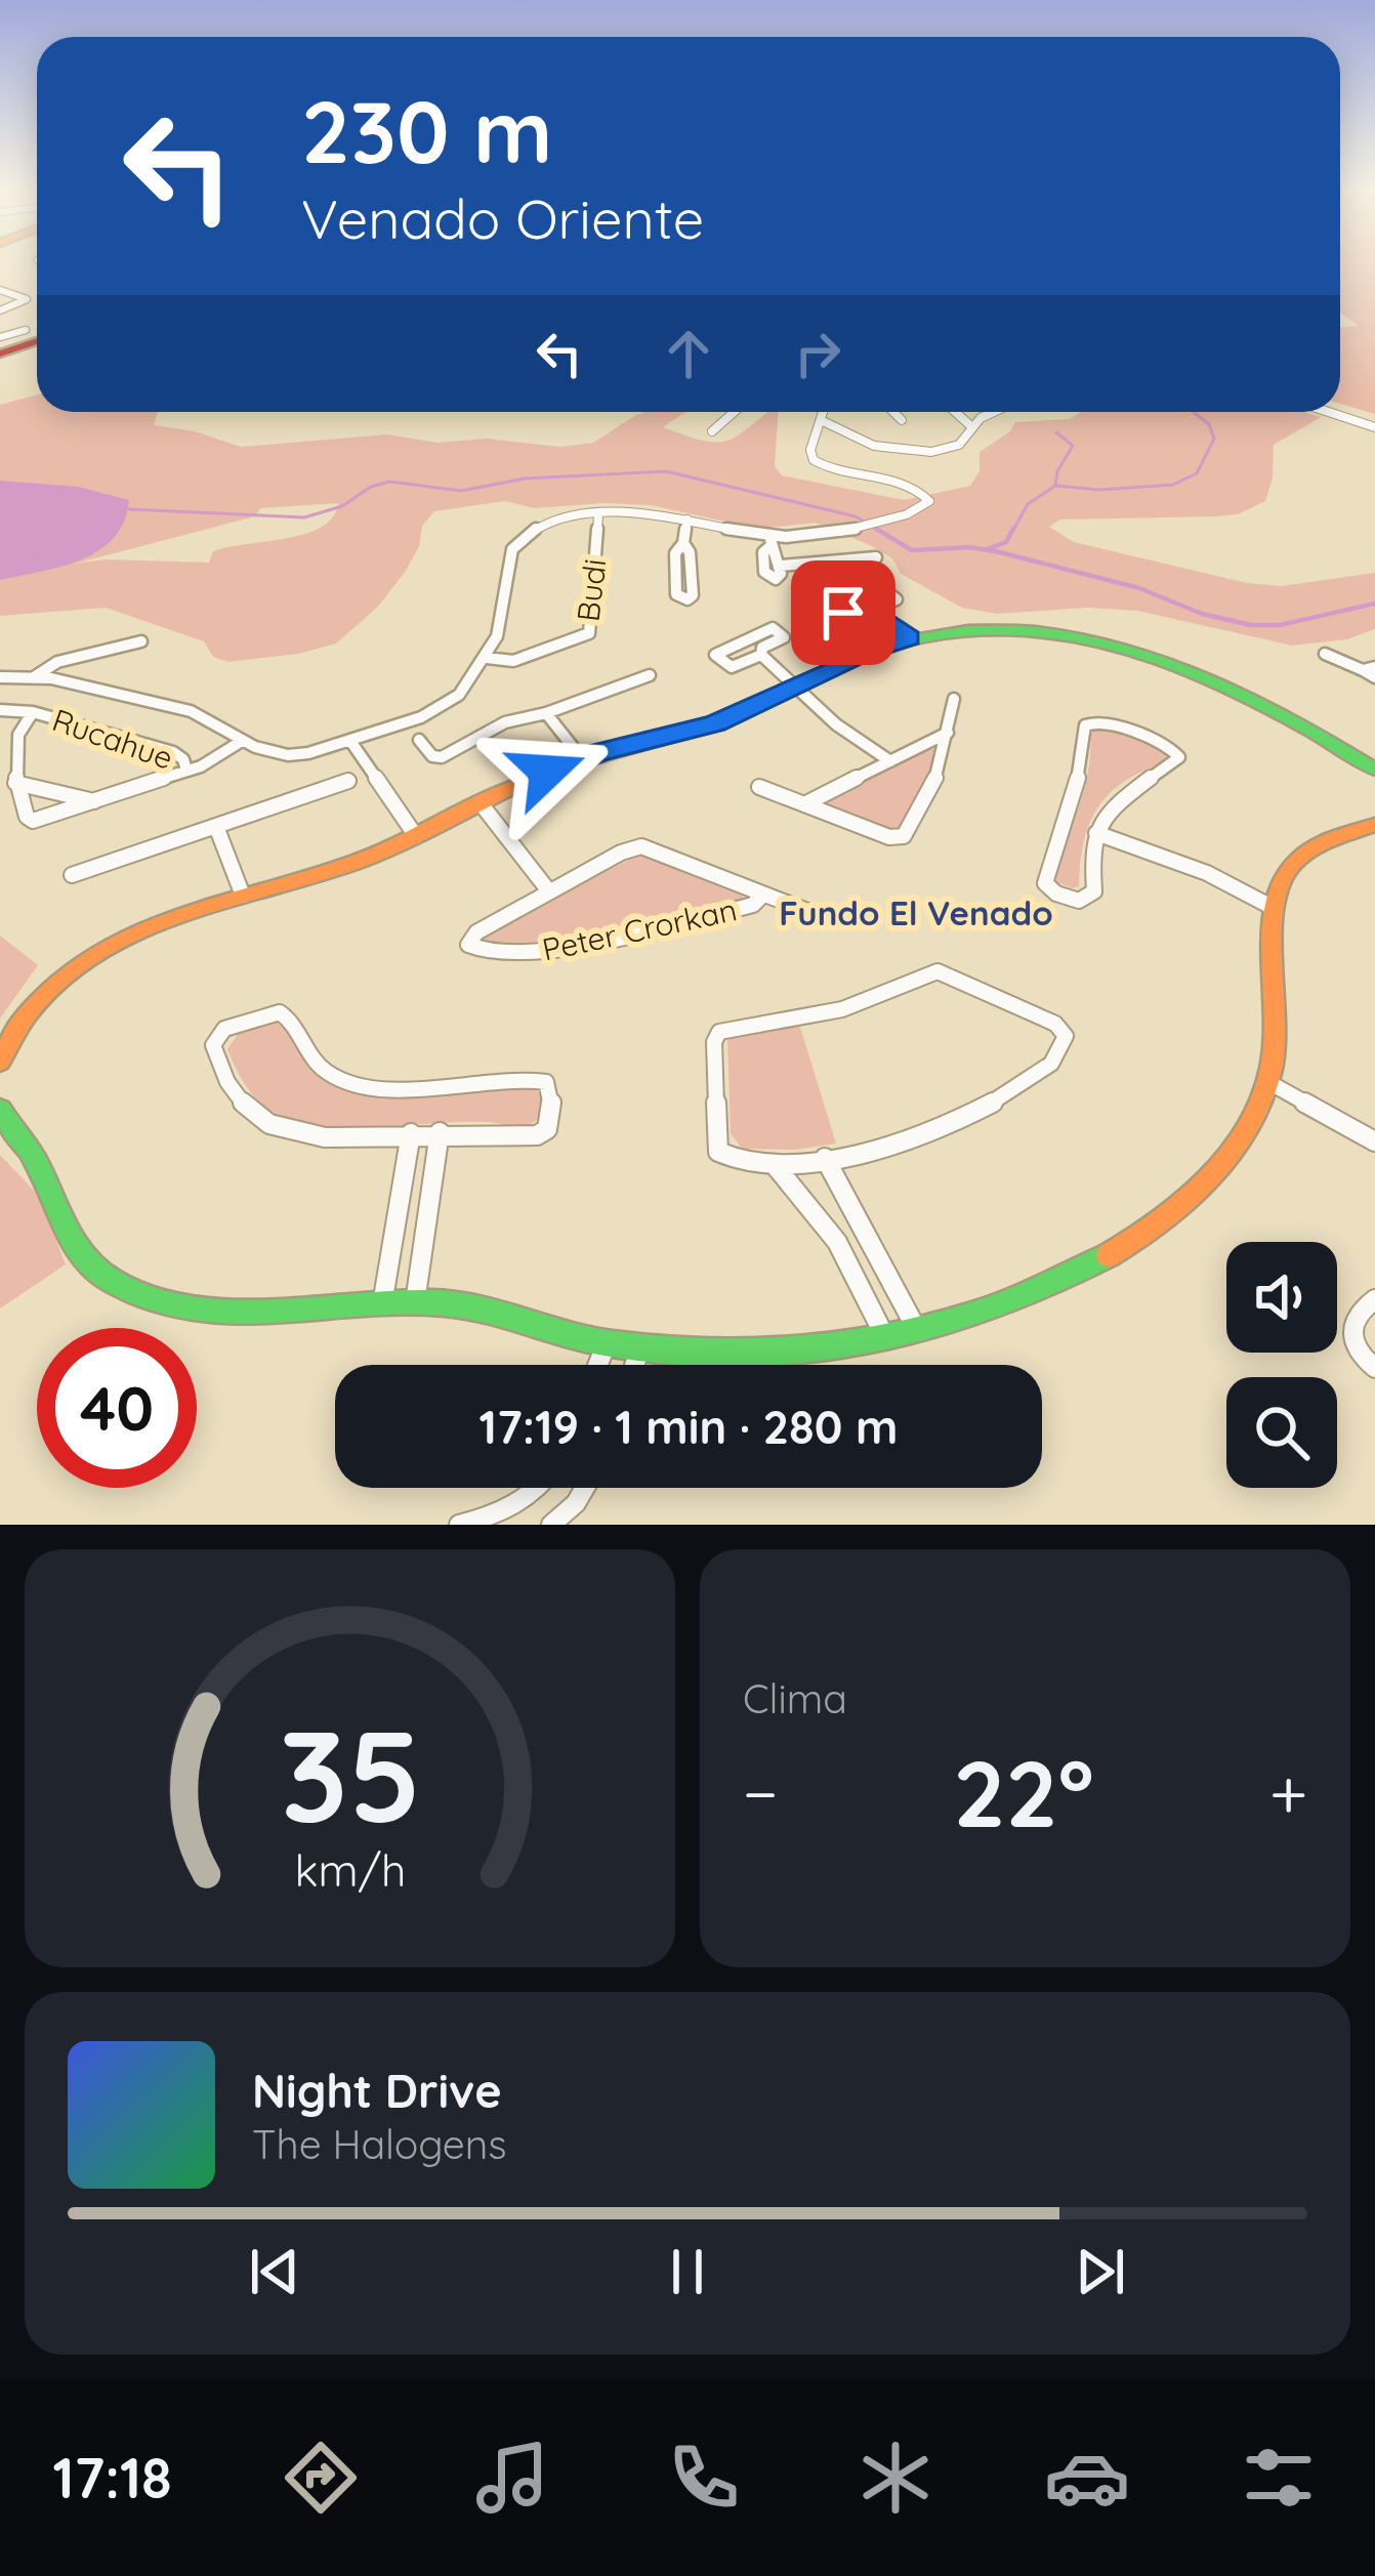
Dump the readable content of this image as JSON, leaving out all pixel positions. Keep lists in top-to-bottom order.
{
  "streets": {
    "street": ["Budi", "Rucahue", "Peter Crorkan"]
  },
  "districts": ["Fundo El Venado"],
  "page": {
    "turn": ["230 m", "Venado Oriente"],
    "limit": "40",
    "trip": "17:19 · 1 min · 280 m",
    "tile": "Clima",
    "heat": ["−", "22°", "+"],
    "song": ["Night Drive", "The Halogens"],
    "tabs": "17:18",
    "gauge": ["35", "km/h"]
  }
}
